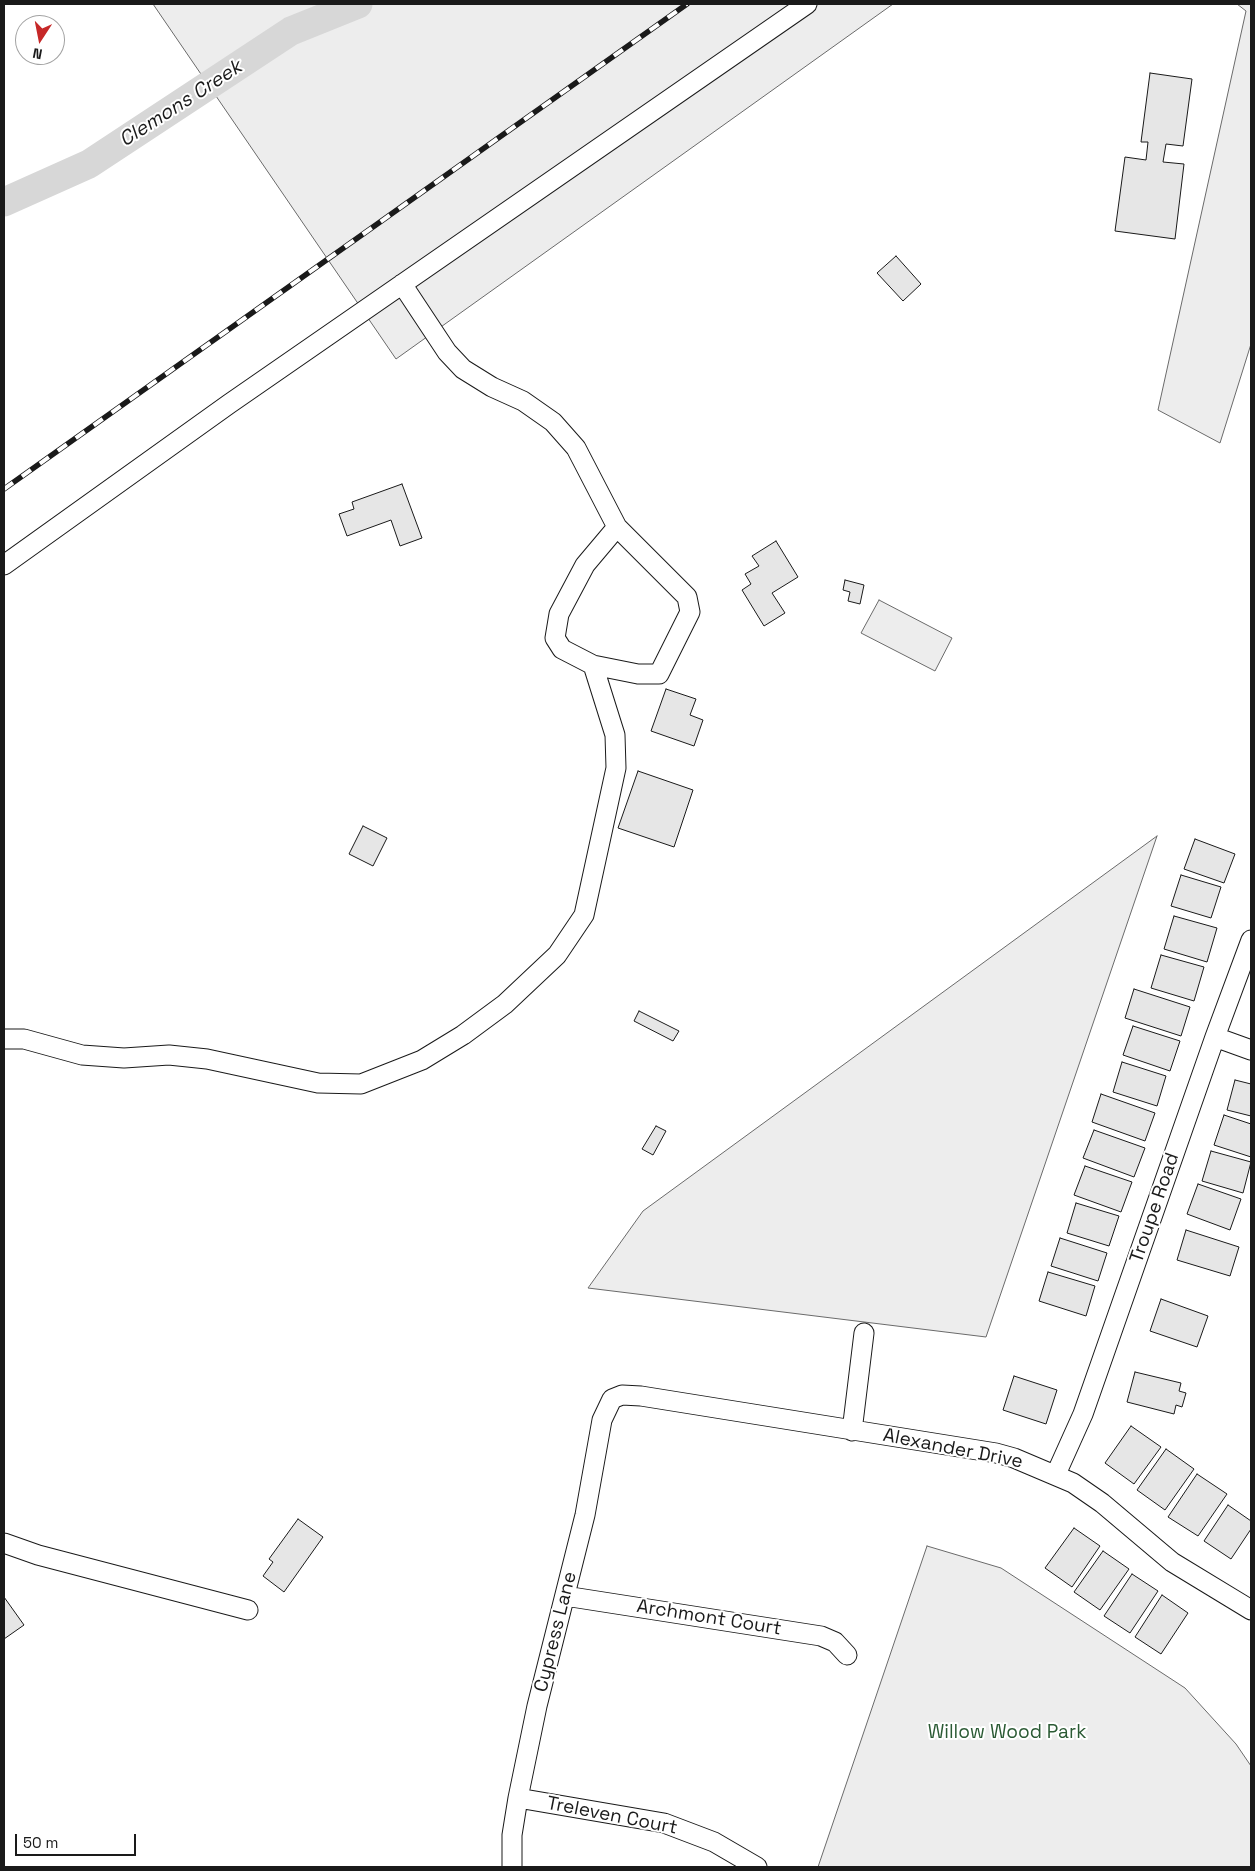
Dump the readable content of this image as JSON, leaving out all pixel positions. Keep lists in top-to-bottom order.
{
  "streets": {
    "street": [
      "Troupe Road",
      "Alexander Drive",
      "Archmont Court",
      "Cypress Lane",
      "Treleven Court"
    ]
  },
  "crossings": [
    ["Troupe Road", "Alexander Drive"],
    ["Alexander Drive", "Cypress Lane"],
    ["Archmont Court", "Cypress Lane"],
    ["Cypress Lane", "Treleven Court"]
  ],
  "water": ["Clemons Creek"],
  "parks": ["Willow Wood Park"],
  "scale_bar": "50 m",
  "north": "bottom"
}
